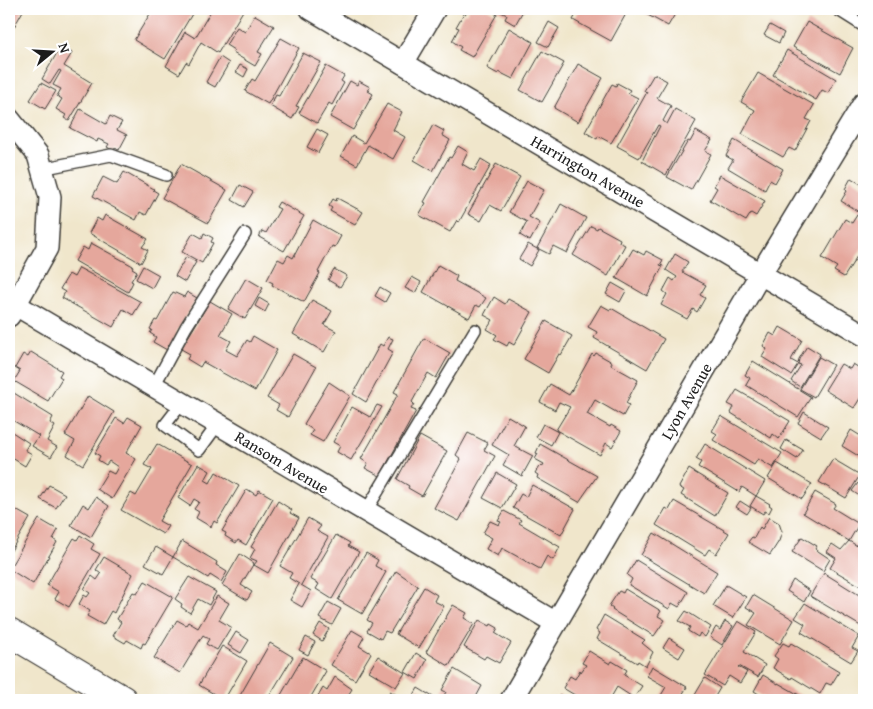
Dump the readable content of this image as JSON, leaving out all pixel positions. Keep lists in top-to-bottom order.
{
  "streets": {
    "street": ["Harrington Avenue", "Lyon Avenue", "Ransom Avenue"]
  },
  "crossings": [
    ["Harrington Avenue", "Lyon Avenue"],
    ["Lyon Avenue", "Ransom Avenue"]
  ],
  "north": "right"
}
